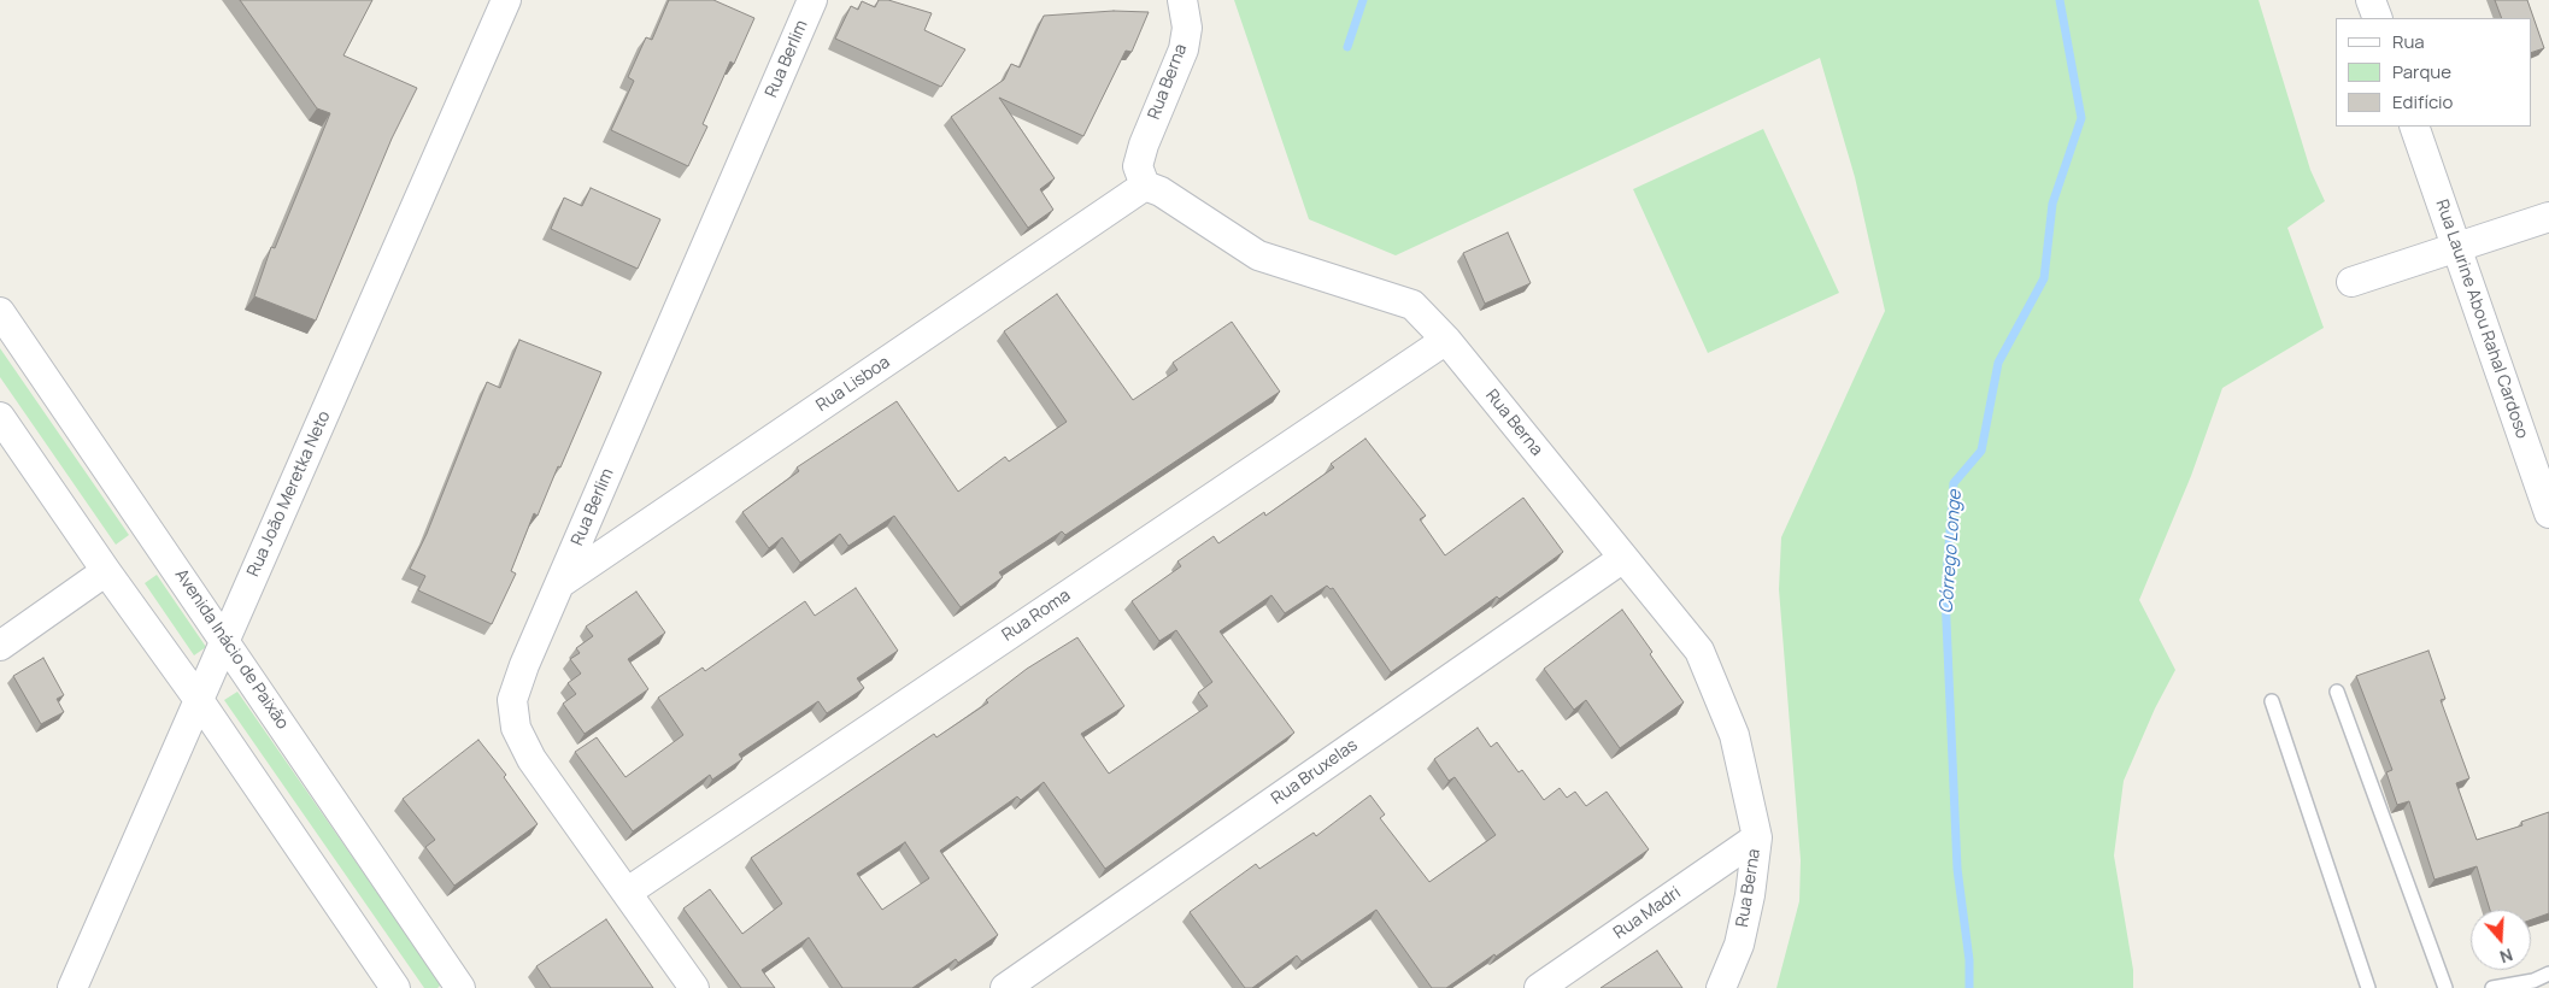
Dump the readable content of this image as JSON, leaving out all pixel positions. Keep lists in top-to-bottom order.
{
  "streets": {
    "street": [
      "Rua Berlim",
      "Rua Berna",
      "Rua Laurine Abou Rahal Cardoso",
      "Rua Lisboa",
      "Rua João Meretka Neto",
      "Rua Roma",
      "Avenida Inácio de Paixão",
      "Rua Bruxelas",
      "Rua Madri"
    ]
  },
  "crossings": [
    ["Rua Berlim", "Rua Lisboa"],
    ["Rua Berlim", "Rua Roma"],
    ["Rua Berna", "Rua Lisboa"],
    ["Rua Berna", "Rua Roma"],
    ["Rua Berna", "Rua Bruxelas"],
    ["Rua Berna", "Rua Madri"],
    ["Rua João Meretka Neto", "Avenida Inácio de Paixão"]
  ],
  "water": ["Córrego Longe"],
  "legend": ["Rua", "Parque", "Edifício"],
  "north": "bottom"
}
